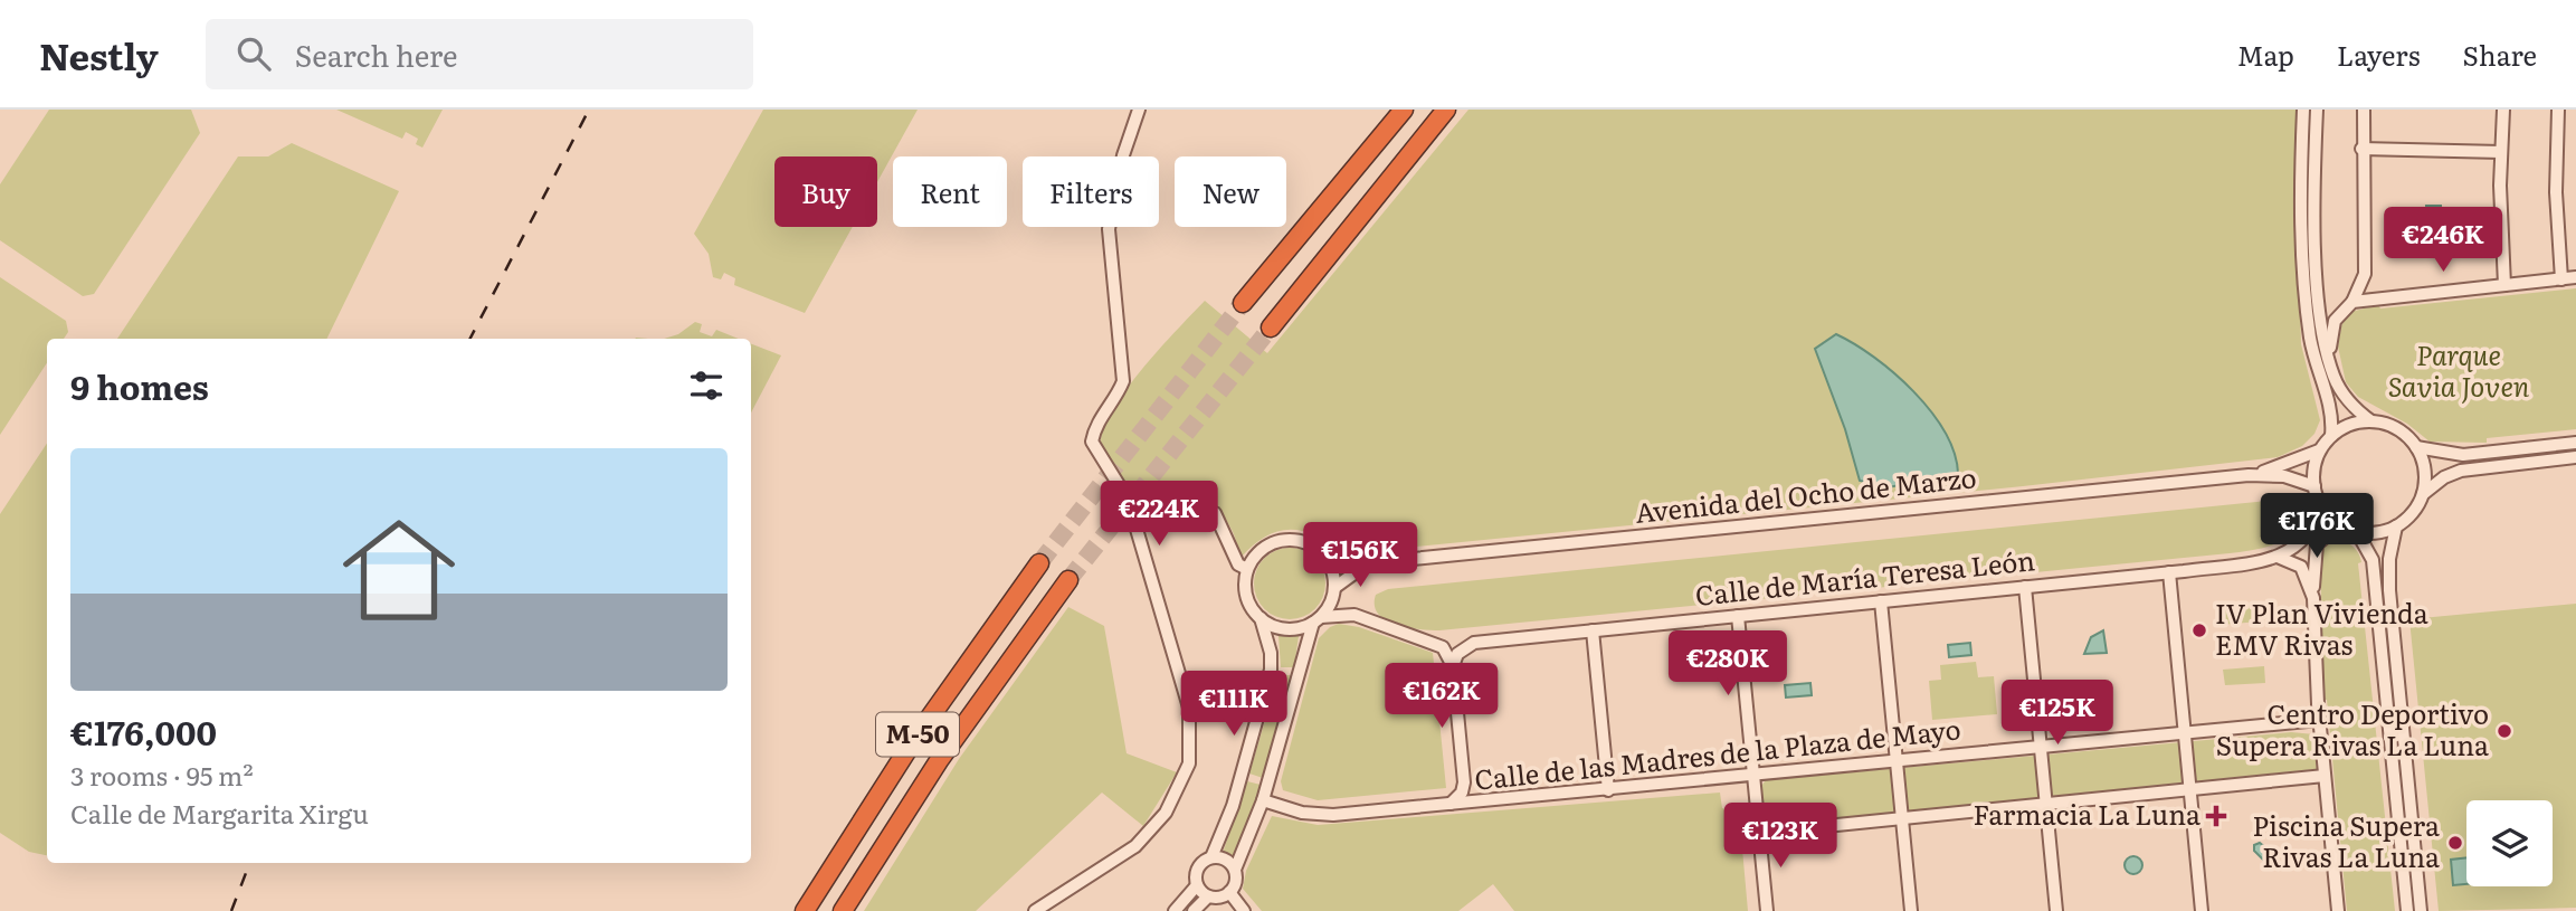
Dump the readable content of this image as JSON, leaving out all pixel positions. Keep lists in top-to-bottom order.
{
  "streets": {
    "highway": ["M-50"],
    "street": ["Avenida del Ocho de Marzo", "Calle de María Teresa León", "Calle de las Madres de la Plaza de Mayo"]
  },
  "parks": ["Parque Savia Joven"],
  "places": {
    "other": ["IV Plan Vivienda EMV Rivas", "Centro Deportivo Supera Rivas La Luna", "Piscina Supera Rivas La Luna"],
    "health": ["Farmacia La Luna"]
  },
  "page": {
    "header": "Nestly",
    "search": "Search here",
    "nav": ["Map", "Layers", "Share"],
    "chip": [
      "Buy",
      "Rent",
      "Filters",
      "New"
    ],
    "price": [
      "€246K",
      "€224K",
      "€176K",
      "€156K",
      "€280K",
      "€162K",
      "€111K",
      "€125K",
      "€123K"
    ],
    "heading": "9 homes",
    "list": [
      {
        "name": "€176,000",
        "note": "3 rooms · 95 m² · Calle de Margarita Xirgu"
      }
    ]
  }
}
